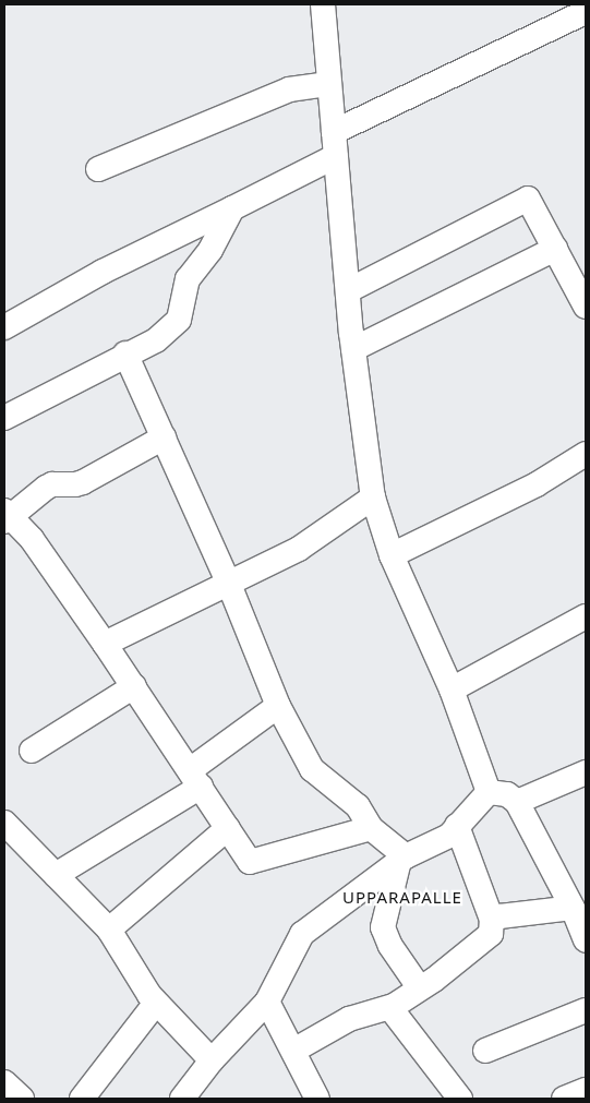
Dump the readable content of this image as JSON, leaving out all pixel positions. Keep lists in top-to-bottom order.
{
  "districts": ["UPPARAPALLE"]
}
